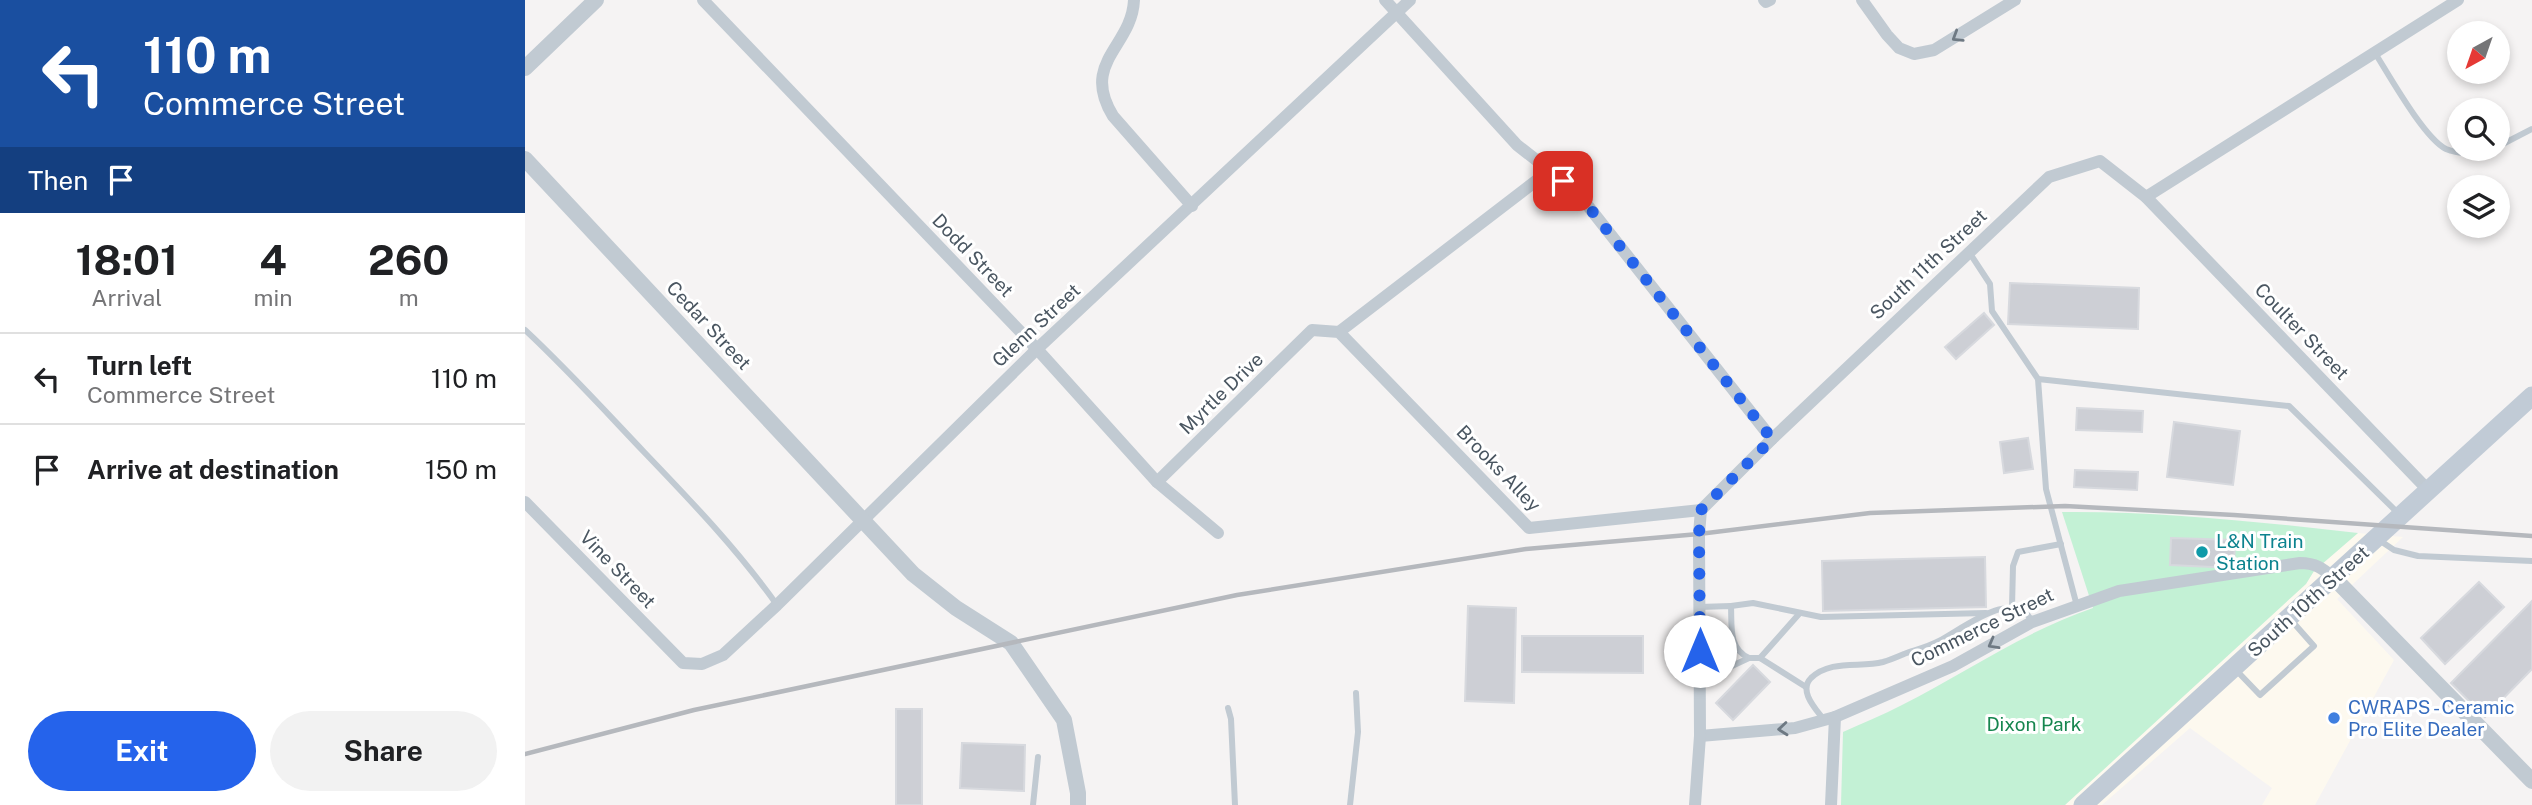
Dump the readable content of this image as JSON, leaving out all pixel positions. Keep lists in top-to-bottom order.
{
  "streets": {
    "main road": ["South 10th Street"],
    "street": [
      "Dodd Street",
      "South 11th Street",
      "Cedar Street",
      "Glenn Street",
      "Coulter Street",
      "Myrtle Drive",
      "Brooks Alley",
      "Vine Street",
      "Commerce Street"
    ]
  },
  "crossings": [
    ["Dodd Street", "Glenn Street"],
    ["Dodd Street", "Myrtle Drive"],
    ["South 11th Street", "Coulter Street"],
    ["South 11th Street", "Brooks Alley"],
    ["Cedar Street", "Glenn Street"],
    ["Glenn Street", "Vine Street"],
    ["Coulter Street", "South 10th Street"],
    ["Myrtle Drive", "Brooks Alley"],
    ["South 10th Street", "Commerce Street"]
  ],
  "one_way": ["Commerce Street"],
  "parks": ["Dixon Park"],
  "places": ["L&N Train Station", "CWRAPS - Ceramic Pro Elite Dealer"],
  "north": "bottom left",
  "page": {
    "turn": ["110 m", "Commerce Street"],
    "then": "Then",
    "eta": [
      "18:01",
      "Arrival",
      "4",
      "min",
      "260",
      "m"
    ],
    "list": [
      {
        "name": "Turn left",
        "note": "Commerce Street",
        "value": "110 m"
      },
      {
        "name": "Arrive at destination",
        "value": "150 m"
      }
    ],
    "buttons": ["Exit", "Share"]
  }
}
